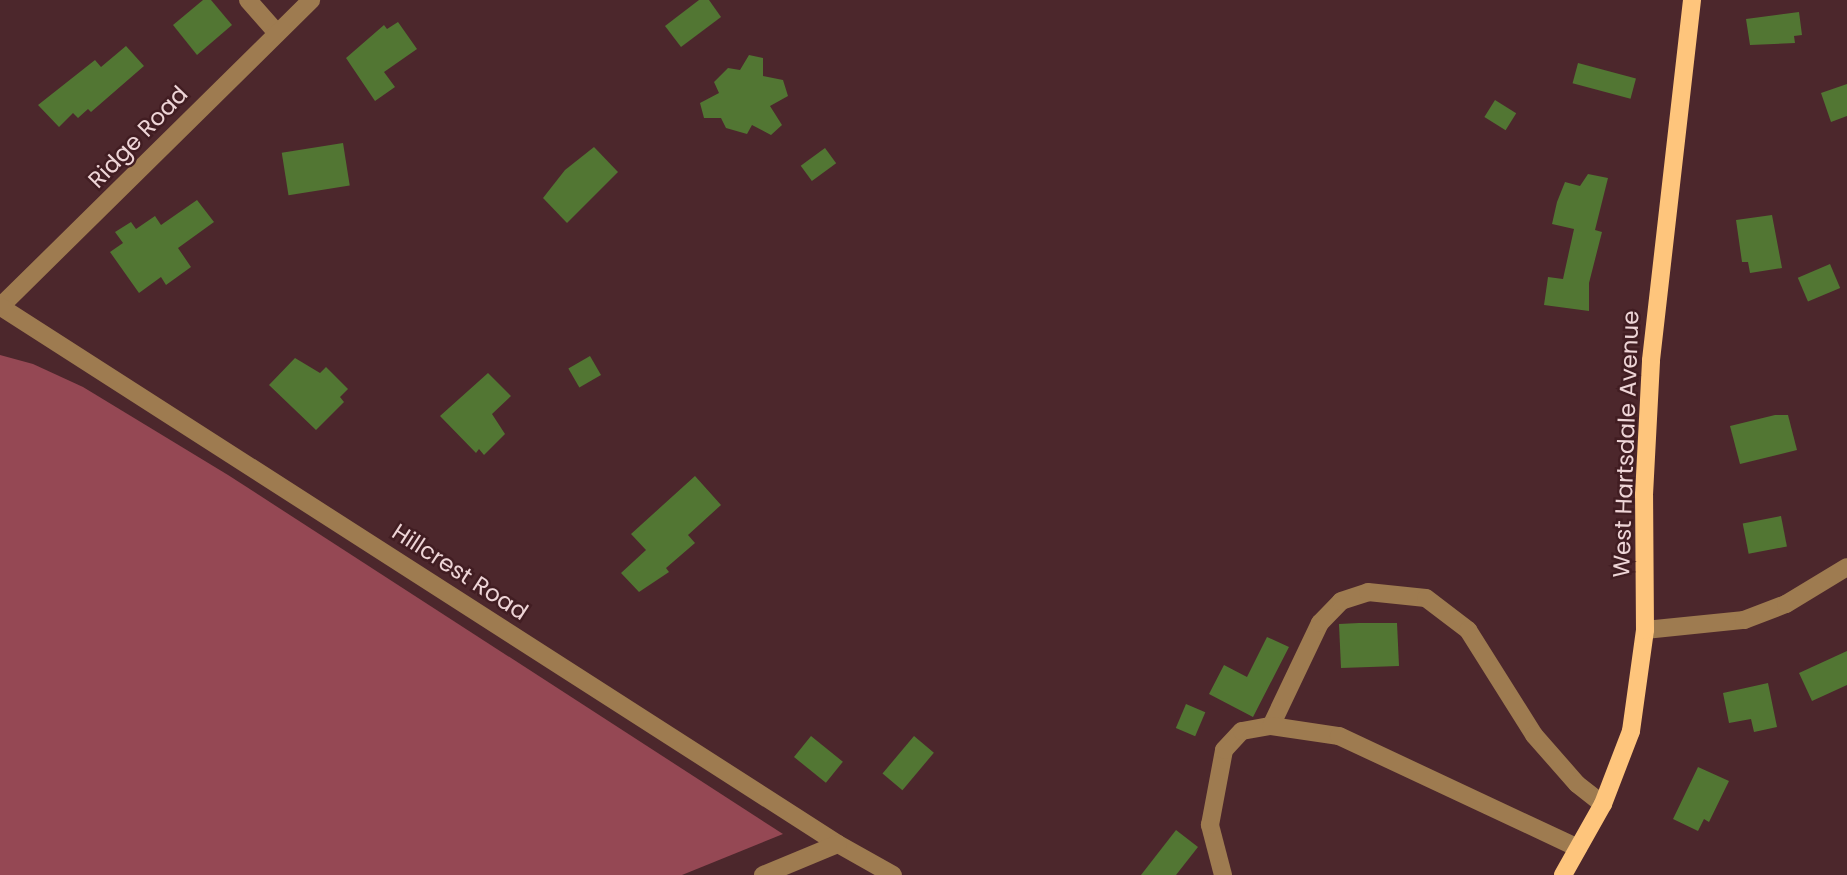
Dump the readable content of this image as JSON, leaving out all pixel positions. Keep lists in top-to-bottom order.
{
  "streets": {
    "main road": ["West Hartsdale Avenue"],
    "street": ["Ridge Road", "Hillcrest Road"]
  },
  "crossings": [
    ["Ridge Road", "Hillcrest Road"]
  ]
}
